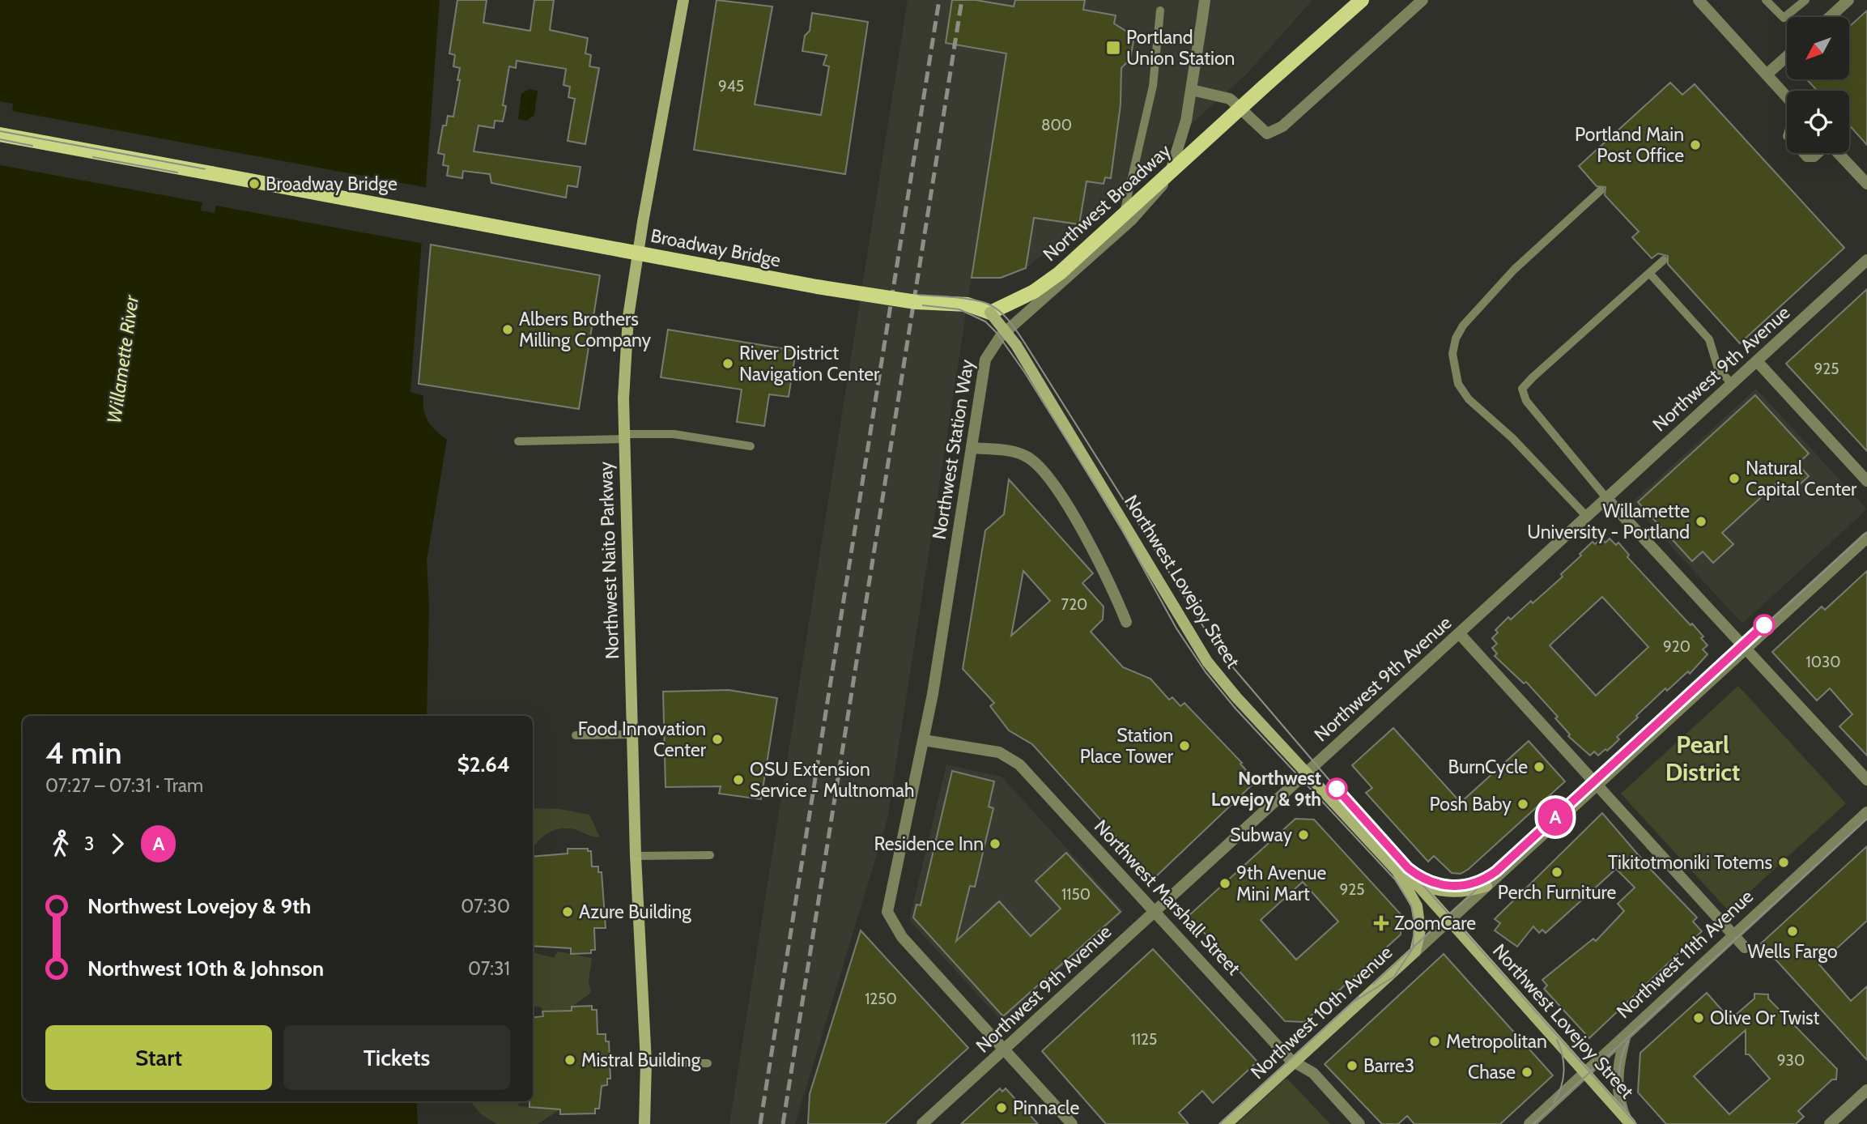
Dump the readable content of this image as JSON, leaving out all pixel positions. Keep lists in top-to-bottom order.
{
  "streets": {
    "main road": [
      "Northwest Broadway",
      "Broadway Bridge",
      "Northwest Naito Parkway",
      "Northwest Lovejoy Street",
      "Northwest 10th Avenue"
    ],
    "street": [
      "Northwest 9th Avenue",
      "Northwest Station Way",
      "Northwest Marshall Street",
      "Northwest 11th Avenue"
    ]
  },
  "crossings": [
    ["Northwest Broadway", "Broadway Bridge"],
    ["Northwest Broadway", "Northwest Lovejoy Street"],
    ["Broadway Bridge", "Northwest Lovejoy Street"],
    ["Northwest 9th Avenue", "Northwest Station Way"],
    ["Northwest 9th Avenue", "Northwest Lovejoy Street"],
    ["Northwest 9th Avenue", "Northwest Marshall Street"],
    ["Northwest Station Way", "Northwest Marshall Street"],
    ["Northwest Lovejoy Street", "Northwest 11th Avenue"],
    ["Northwest Lovejoy Street", "Northwest 10th Avenue"],
    ["Northwest Marshall Street", "Northwest 10th Avenue"]
  ],
  "districts": ["Pearl District"],
  "water": ["Willamette River"],
  "places": {
    "transit": ["Portland Union Station"],
    "other": [
      "Portland Main Post Office",
      "Broadway Bridge",
      "Albers Brothers Milling Company",
      "River District Navigation Center",
      "Natural Capital Center",
      "Willamette University - Portland",
      "Food Innovation Center",
      "Station Place Tower",
      "BurnCycle",
      "OSU Extension Service - Multnomah",
      "Northwest Lovejoy & 9th",
      "Posh Baby",
      "Subway",
      "Residence Inn",
      "Tikitotmoniki Totems",
      "Perch Furniture",
      "9th Avenue Mini Mart",
      "Azure Building",
      "Wells Fargo",
      "Olive Or Twist",
      "Metropolitan",
      "Mistral Building",
      "Barre3",
      "Chase",
      "Pinnacle"
    ],
    "health": ["ZoomCare"]
  },
  "lines": ["tram line A"],
  "house_numbers": [
    "945",
    "800",
    "925",
    "720",
    "920",
    "1030",
    "925",
    "1150",
    "1250",
    "1125",
    "930"
  ],
  "north": "bottom left",
  "page": {
    "on_map": "A",
    "heading": ["4 min", "07:27 – 07:31 · Tram", "$2.64"],
    "legs": ["3", "A"],
    "list": [
      {
        "name": "Northwest Lovejoy & 9th",
        "value": "07:30"
      },
      {
        "name": "Northwest 10th & Johnson",
        "value": "07:31"
      }
    ],
    "buttons": ["Start", "Tickets"]
  }
}
